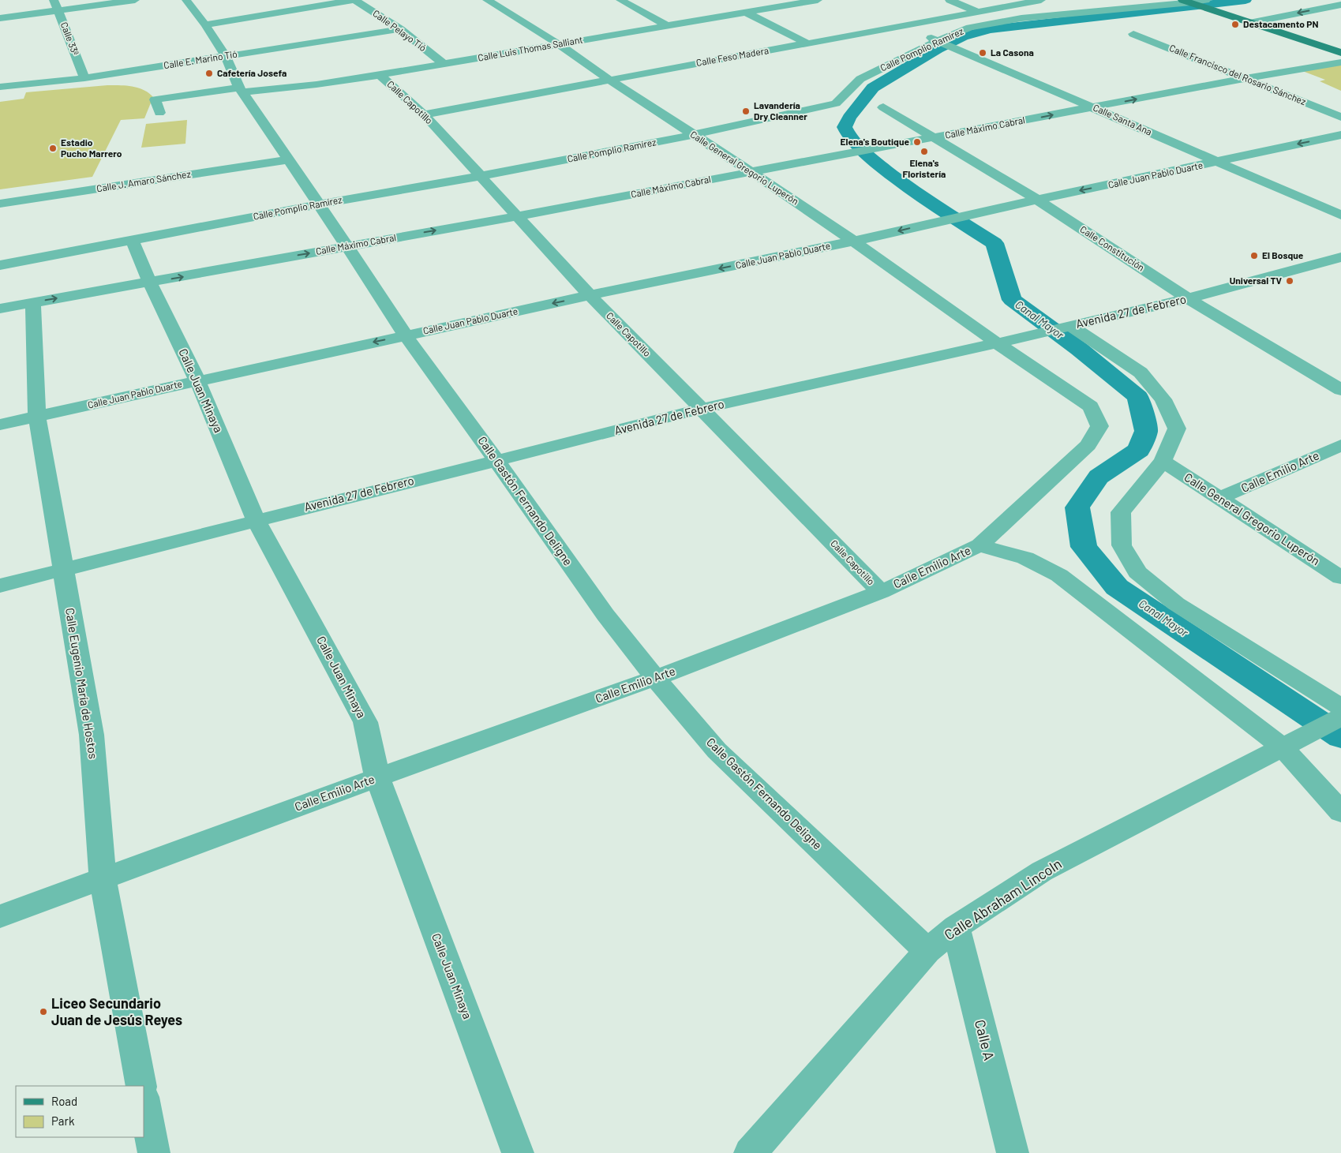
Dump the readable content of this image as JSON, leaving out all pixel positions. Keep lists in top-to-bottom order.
{
  "streets": {
    "street": [
      "Calle Pelayo Tió",
      "Calle 33ª",
      "Calle Luis Thomas Salliant",
      "Calle Pomplio Ramírez",
      "Calle Feso Madera",
      "Calle E. Marino Tió",
      "Calle Francisco del Rosario Sánchez",
      "Calle Capotillo",
      "Calle Santa Ana",
      "Calle Máximo Cabral",
      "Calle General Gregorio Luperón",
      "Calle Juan Pablo Duarte",
      "Calle J. Amaro Sánchez",
      "Calle Constitución",
      "Avenida 27 de Febrero",
      "Calle Juan Minaya",
      "Calle Emilio Arte",
      "Calle Gastón Fernando Deligne",
      "Calle Eugenio María de Hostos",
      "Calle Abraham Lincoln",
      "Calle A"
    ]
  },
  "crossings": [
    ["Calle Pelayo Tió", "Calle Luis Thomas Salliant"],
    ["Calle Pelayo Tió", "Calle E. Marino Tió"],
    ["Calle 33ª", "Calle E. Marino Tió"],
    ["Calle Luis Thomas Salliant", "Calle Capotillo"],
    ["Calle Luis Thomas Salliant", "Calle General Gregorio Luperón"],
    ["Calle Luis Thomas Salliant", "Calle Gastón Fernando Deligne"],
    ["Calle Pomplio Ramírez", "Calle Capotillo"],
    ["Calle Pomplio Ramírez", "Calle Santa Ana"],
    ["Calle Pomplio Ramírez", "Calle General Gregorio Luperón"],
    ["Calle Pomplio Ramírez", "Calle Juan Minaya"],
    ["Calle Pomplio Ramírez", "Calle Gastón Fernando Deligne"],
    ["Calle Feso Madera", "Calle Capotillo"],
    ["Calle Feso Madera", "Calle Santa Ana"],
    ["Calle Feso Madera", "Calle General Gregorio Luperón"],
    ["Calle E. Marino Tió", "Calle Gastón Fernando Deligne"],
    ["Calle Francisco del Rosario Sánchez", "Calle Máximo Cabral"],
    ["Calle Capotillo", "Calle Máximo Cabral"],
    ["Calle Capotillo", "Calle Juan Pablo Duarte"],
    ["Calle Capotillo", "Avenida 27 de Febrero"],
    ["Calle Capotillo", "Calle Emilio Arte"],
    ["Calle Santa Ana", "Calle Máximo Cabral"],
    ["Calle Santa Ana", "Calle Juan Pablo Duarte"],
    ["Calle Máximo Cabral", "Calle General Gregorio Luperón"],
    ["Calle Máximo Cabral", "Calle Constitución"],
    ["Calle Máximo Cabral", "Calle Juan Minaya"],
    ["Calle Máximo Cabral", "Calle Gastón Fernando Deligne"],
    ["Calle Máximo Cabral", "Calle Eugenio María de Hostos"],
    ["Calle General Gregorio Luperón", "Calle Juan Pablo Duarte"],
    ["Calle General Gregorio Luperón", "Avenida 27 de Febrero"],
    ["Calle General Gregorio Luperón", "Calle Emilio Arte"],
    ["Calle Juan Pablo Duarte", "Calle Constitución"],
    ["Calle Juan Pablo Duarte", "Calle Juan Minaya"],
    ["Calle Juan Pablo Duarte", "Calle Gastón Fernando Deligne"],
    ["Calle Juan Pablo Duarte", "Calle Eugenio María de Hostos"],
    ["Calle J. Amaro Sánchez", "Calle Gastón Fernando Deligne"],
    ["Calle Constitución", "Avenida 27 de Febrero"],
    ["Avenida 27 de Febrero", "Calle Juan Minaya"],
    ["Avenida 27 de Febrero", "Calle Emilio Arte"],
    ["Avenida 27 de Febrero", "Calle Gastón Fernando Deligne"],
    ["Avenida 27 de Febrero", "Calle Eugenio María de Hostos"],
    ["Calle Juan Minaya", "Calle Emilio Arte"],
    ["Calle Emilio Arte", "Calle Gastón Fernando Deligne"],
    ["Calle Emilio Arte", "Calle Eugenio María de Hostos"],
    ["Calle Gastón Fernando Deligne", "Calle Abraham Lincoln"],
    ["Calle Abraham Lincoln", "Calle A"]
  ],
  "one_way": ["Calle Máximo Cabral", "Calle Juan Pablo Duarte"],
  "water": ["Canal Mayor"],
  "places": [
    "Destacamento PN",
    "La Casona",
    "Cafetería Josefa",
    "Lavandería Dry Cleanner",
    "Elena's Boutique",
    "Estadio Pucho Marrero",
    "Elena's Floristería",
    "El Bosque",
    "Universal TV",
    "Liceo Secundario Juan de Jesús Reyes"
  ],
  "legend": ["Road", "Park"]
}
